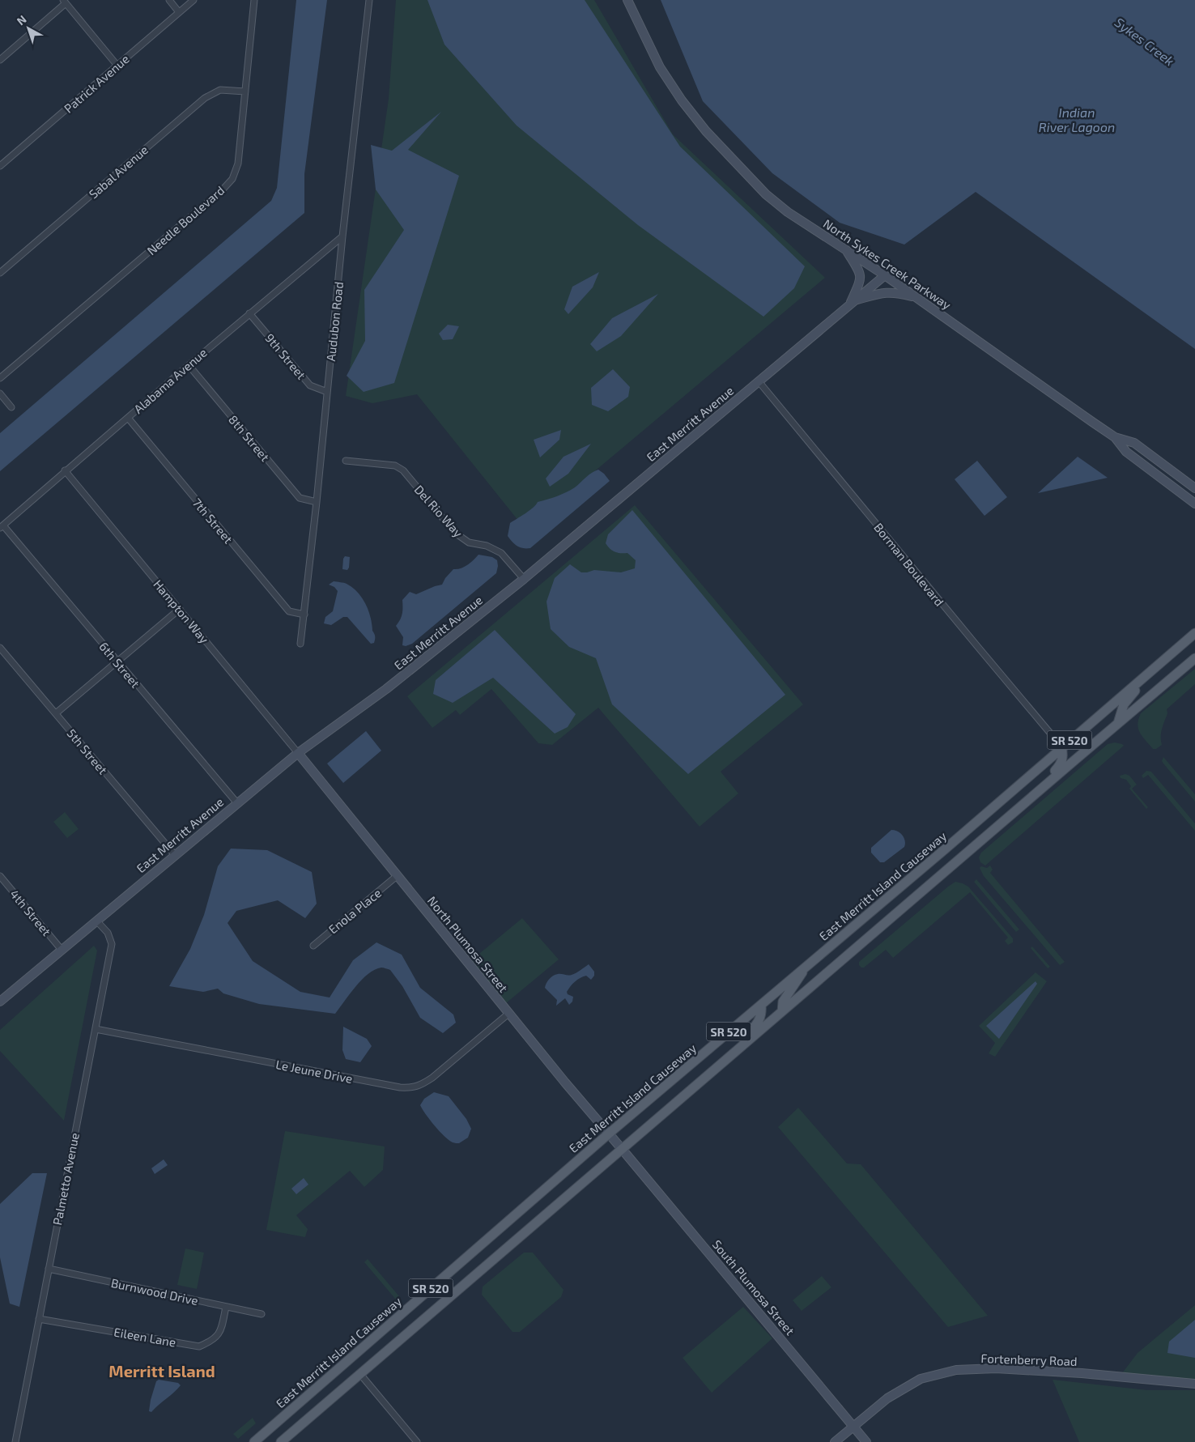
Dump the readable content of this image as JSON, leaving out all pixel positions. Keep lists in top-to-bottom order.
{
  "streets": {
    "main road": ["SR 520", "East Merritt Island Causeway"],
    "street": [
      "Patrick Avenue",
      "Sabal Avenue",
      "Needle Boulevard",
      "North Sykes Creek Parkway",
      "Audubon Road",
      "9th Street",
      "Alabama Avenue",
      "East Merritt Avenue",
      "8th Street",
      "Del Rio Way",
      "7th Street",
      "Borman Boulevard",
      "Hampton Way",
      "6th Street",
      "5th Street",
      "Enola Place",
      "4th Street",
      "North Plumosa Street",
      "Le Jeune Drive",
      "Palmetto Avenue",
      "South Plumosa Street",
      "Burnwood Drive",
      "Eileen Lane",
      "Fortenberry Road"
    ]
  },
  "crossings": [
    ["Sabal Avenue", "Needle Boulevard"],
    ["North Sykes Creek Parkway", "East Merritt Avenue"],
    ["Audubon Road", "9th Street"],
    ["Audubon Road", "Alabama Avenue"],
    ["Audubon Road", "8th Street"],
    ["Audubon Road", "7th Street"],
    ["9th Street", "Alabama Avenue"],
    ["Alabama Avenue", "8th Street"],
    ["Alabama Avenue", "7th Street"],
    ["Alabama Avenue", "Hampton Way"],
    ["Alabama Avenue", "6th Street"],
    ["East Merritt Avenue", "Del Rio Way"],
    ["East Merritt Avenue", "Borman Boulevard"],
    ["East Merritt Avenue", "Hampton Way"],
    ["East Merritt Avenue", "6th Street"],
    ["East Merritt Avenue", "5th Street"],
    ["East Merritt Avenue", "4th Street"],
    ["East Merritt Avenue", "North Plumosa Street"],
    ["East Merritt Avenue", "Palmetto Avenue"],
    ["Borman Boulevard", "East Merritt Island Causeway"],
    ["Hampton Way", "North Plumosa Street"],
    ["SR 520", "North Plumosa Street"],
    ["SR 520", "South Plumosa Street"],
    ["East Merritt Island Causeway", "North Plumosa Street"],
    ["Enola Place", "North Plumosa Street"],
    ["North Plumosa Street", "Le Jeune Drive"],
    ["North Plumosa Street", "South Plumosa Street"],
    ["Le Jeune Drive", "Palmetto Avenue"],
    ["Palmetto Avenue", "Burnwood Drive"],
    ["Palmetto Avenue", "Eileen Lane"],
    ["South Plumosa Street", "Fortenberry Road"],
    ["Burnwood Drive", "Eileen Lane"]
  ],
  "districts": ["Merritt Island"],
  "water": ["Sykes Creek", "Indian River Lagoon"],
  "north": "top left"
}
